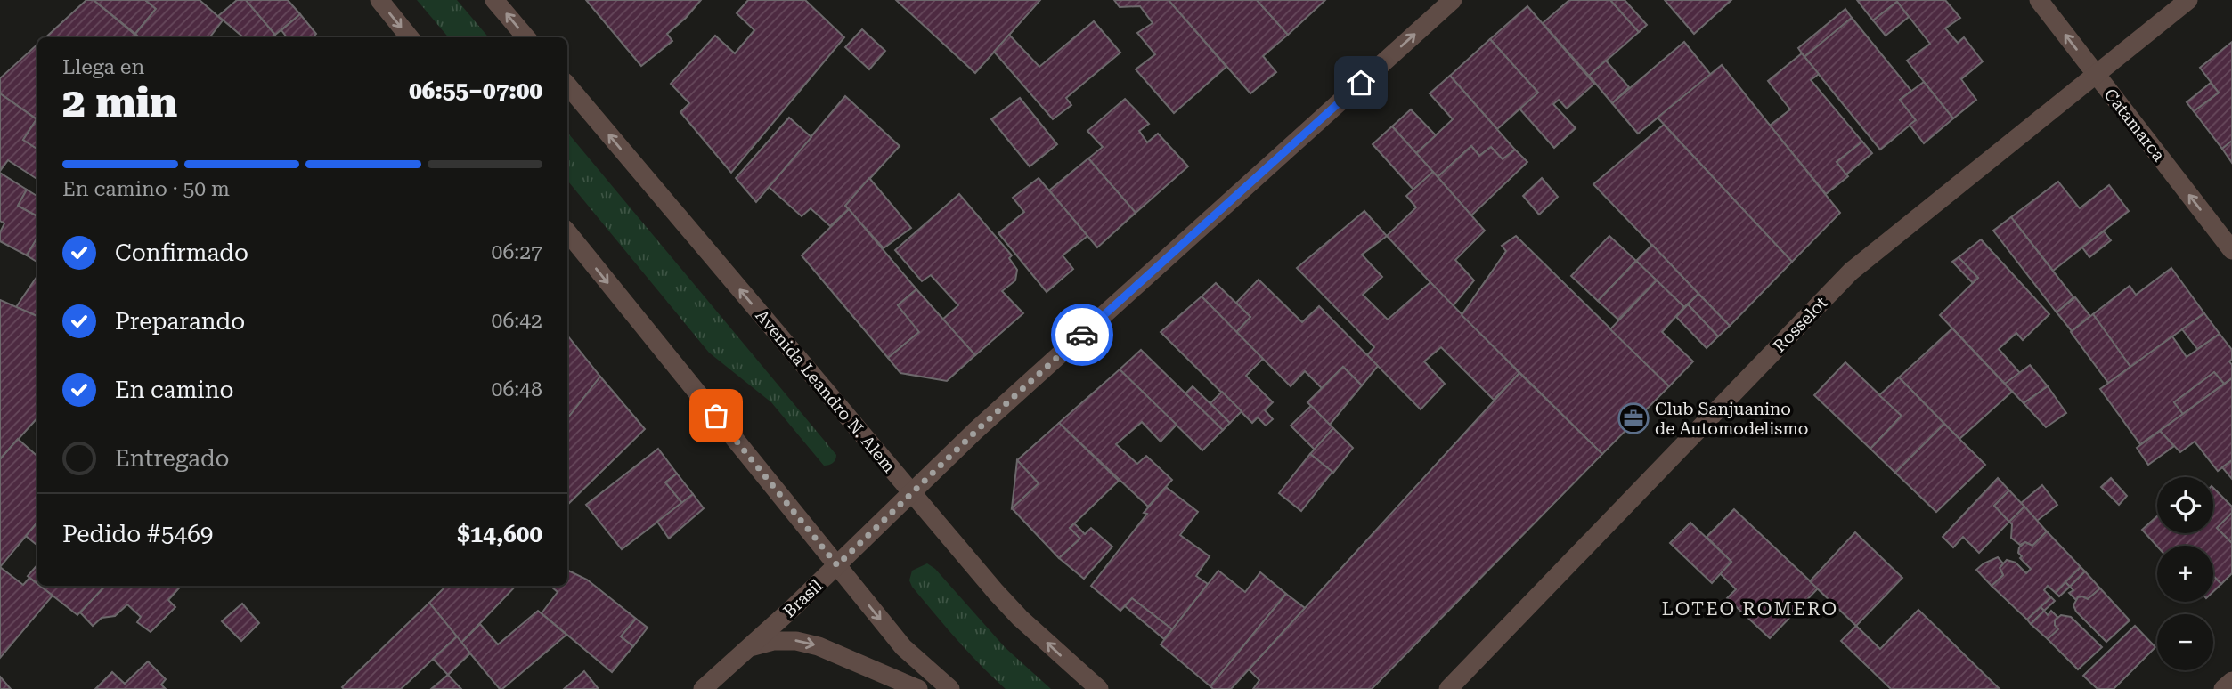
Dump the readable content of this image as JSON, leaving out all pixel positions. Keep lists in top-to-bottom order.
{
  "streets": {
    "street": [
      "Catamarca",
      "Rosselot",
      "Avenida Leandro N. Alem",
      "Brasil"
    ]
  },
  "crossings": [
    ["Catamarca", "Rosselot"],
    ["Avenida Leandro N. Alem", "Brasil"]
  ],
  "one_way": ["Catamarca", "Brasil"],
  "districts": ["LOTEO ROMERO"],
  "places": {
    "office": ["Club Sanjuanino de Automodelismo"]
  },
  "page": {
    "heading": ["2 min", "Llega en", "06:55–07:00"],
    "panel": ["Pedido #5469", "$14,600"],
    "bar": "En camino · 50 m",
    "list": [
      ["Confirmado", "06:27"],
      ["Preparando", "06:42"],
      ["En camino", "06:48"],
      "Entregado"
    ],
    "map_buttons": ["+", "−"]
  }
}
